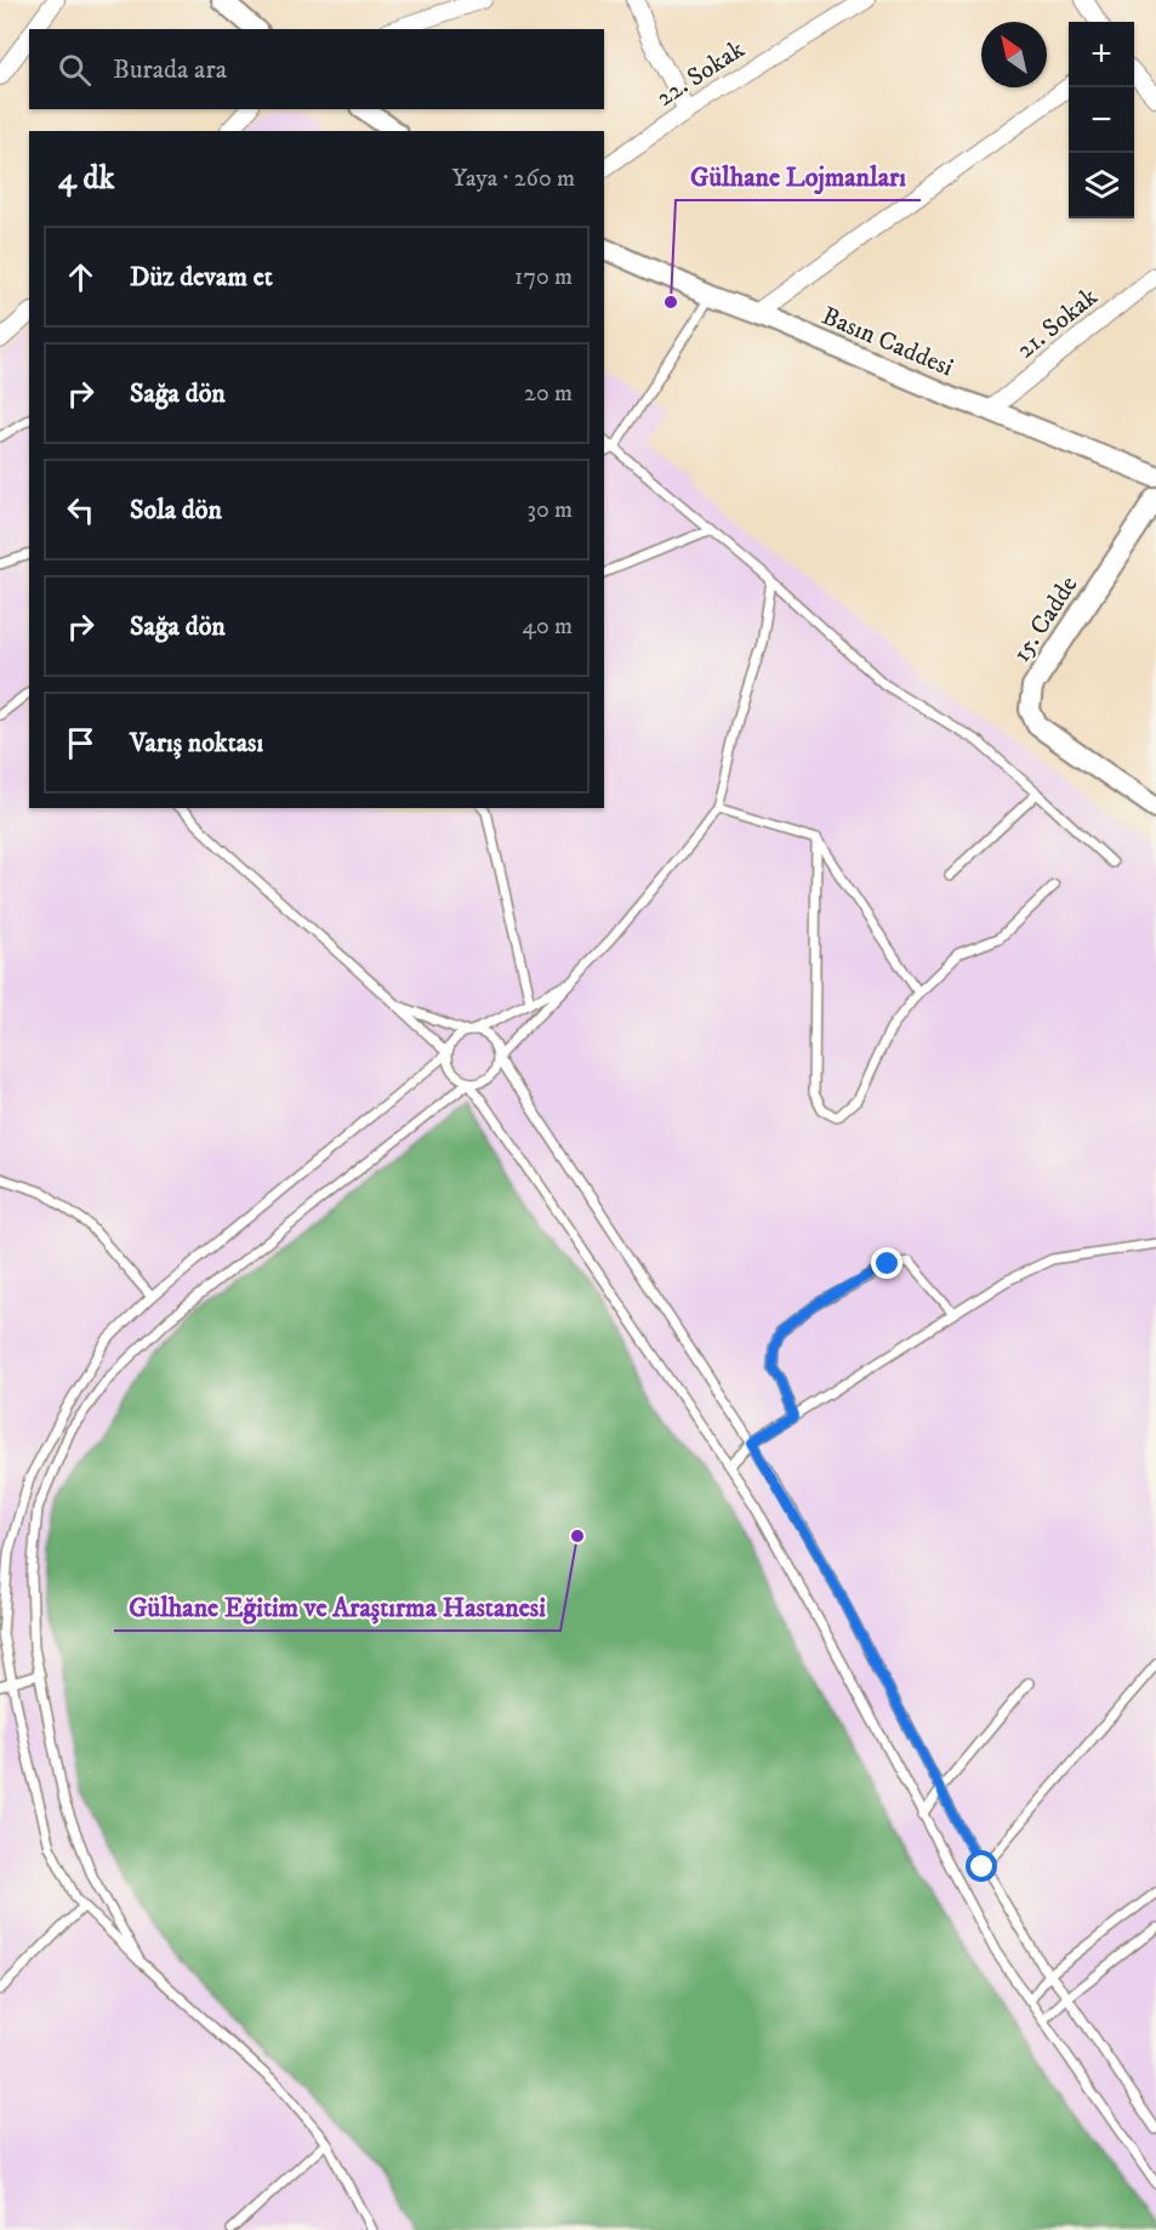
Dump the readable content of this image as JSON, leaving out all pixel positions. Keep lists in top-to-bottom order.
{
  "streets": {
    "street": [
      "22. Sokak",
      "21. Sokak",
      "Basın Caddesi",
      "15. Cadde"
    ]
  },
  "crossings": [
    ["21. Sokak", "Basın Caddesi"]
  ],
  "places": ["Gülhane Lojmanları", "Gülhane Eğitim ve Araştırma Hastanesi"],
  "north": "top left",
  "page": {
    "map_buttons": ["+", "−"],
    "search": "Burada ara",
    "heading": ["4 dk", "Yaya · 260 m"],
    "list": [
      ["Düz devam et", "170 m"],
      ["Sağa dön", "20 m"],
      ["Sola dön", "30 m"],
      ["Sağa dön", "40 m"],
      "Varış noktası"
    ]
  }
}
